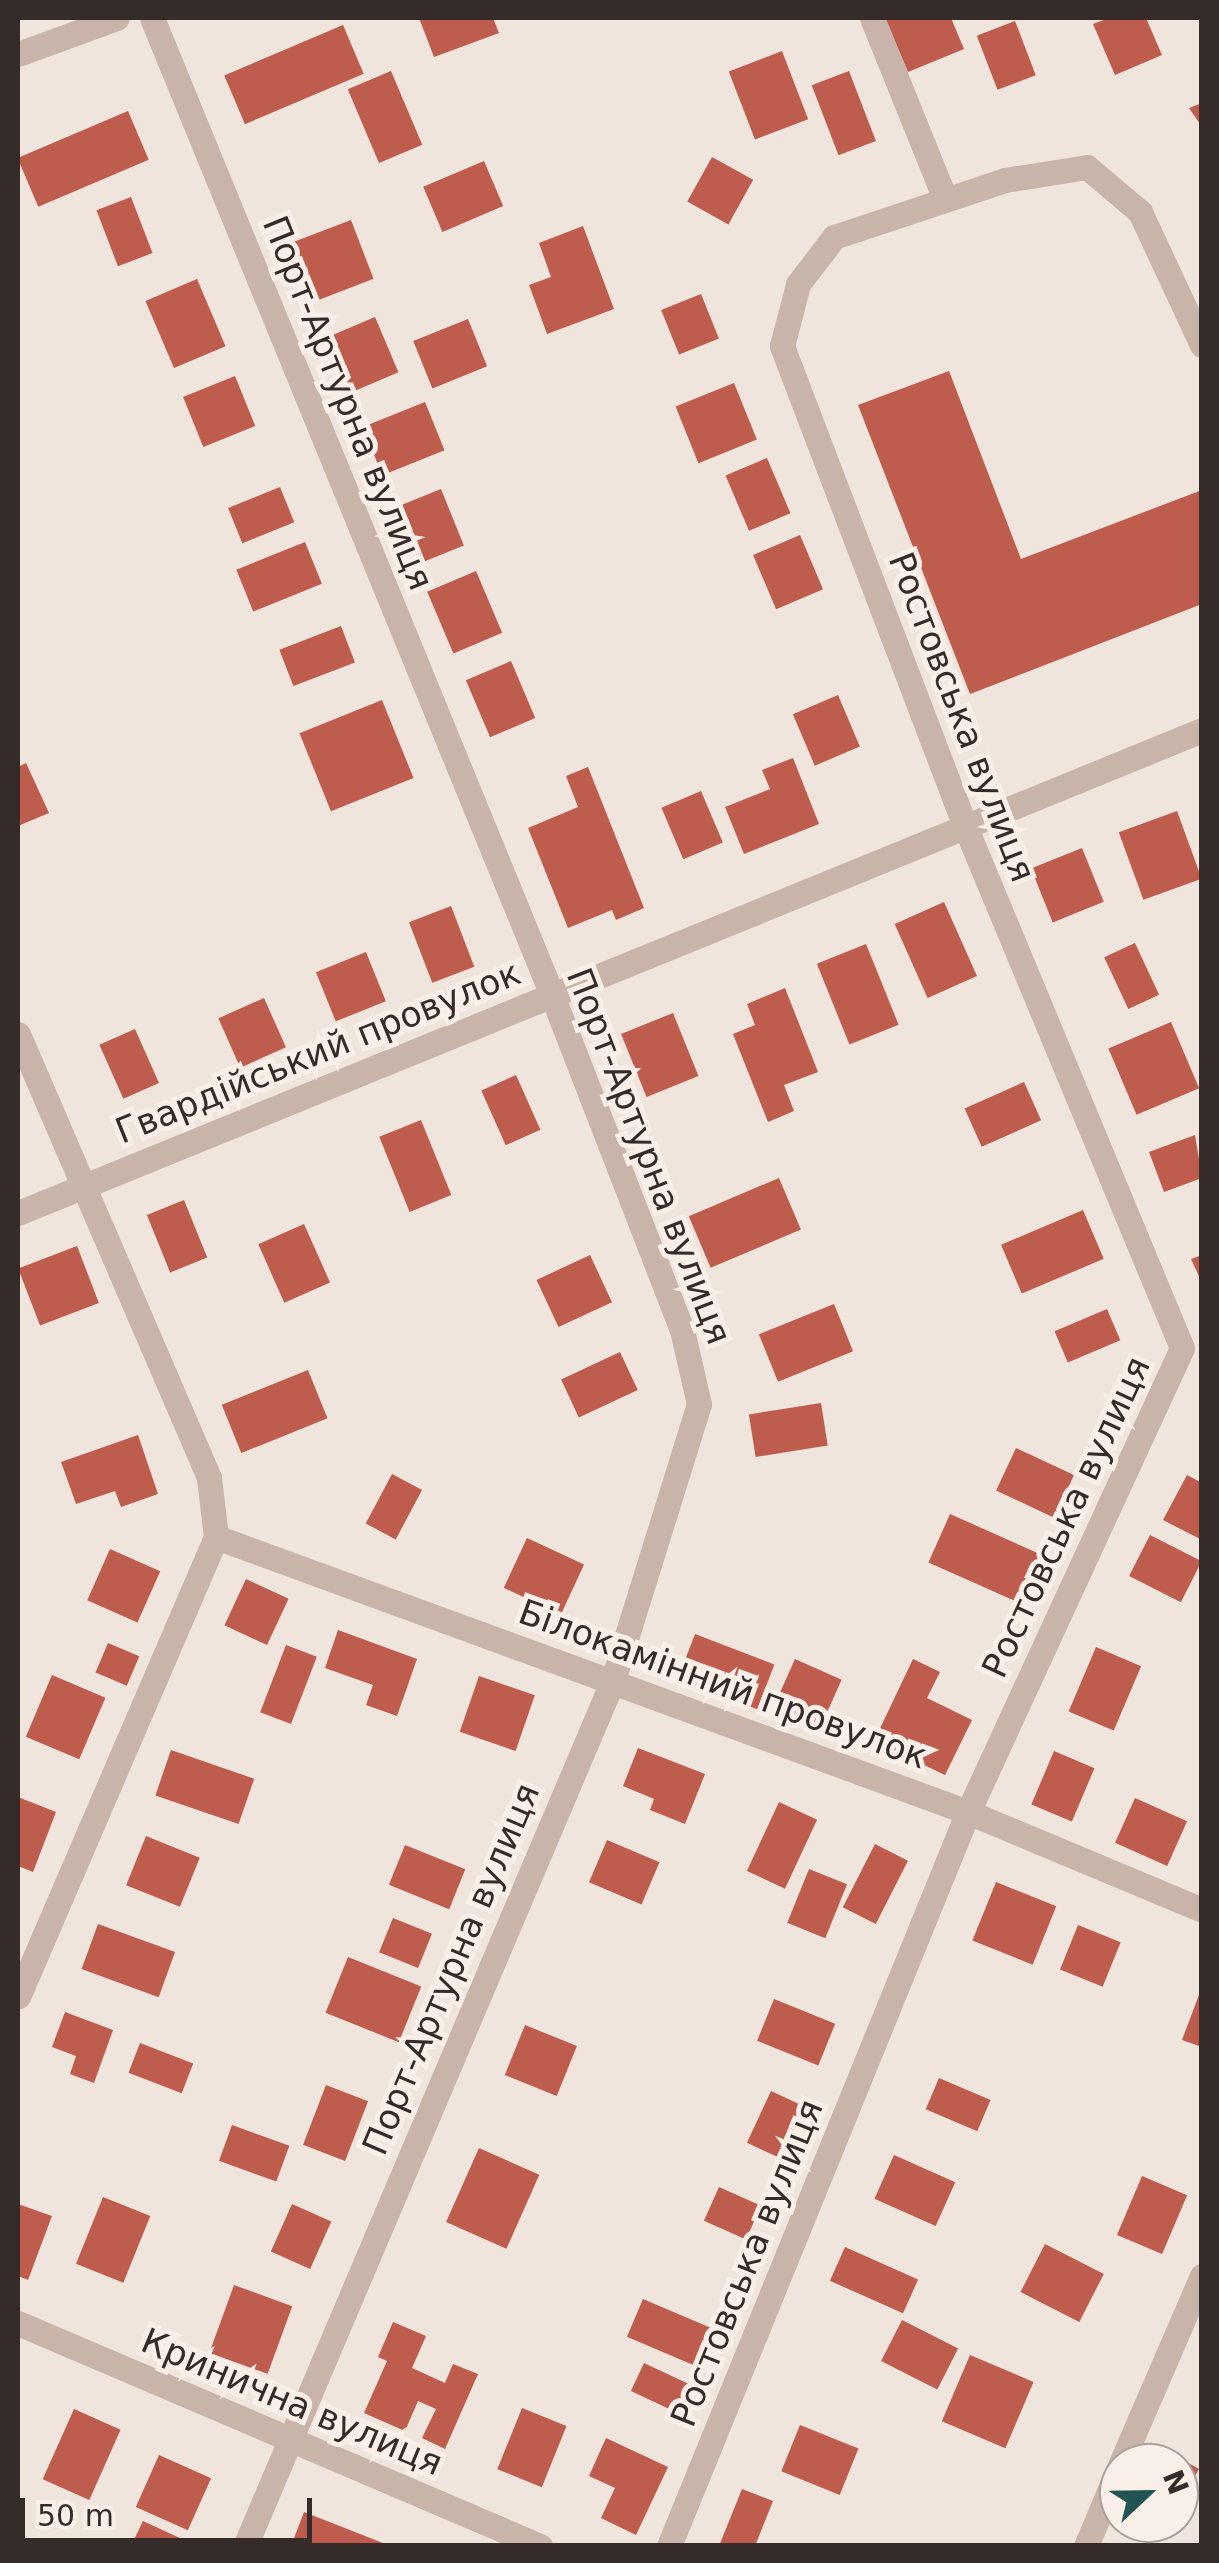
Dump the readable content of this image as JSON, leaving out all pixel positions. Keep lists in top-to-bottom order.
{
  "streets": {
    "street": [
      "Порт-Артурна вулиця",
      "Ростовська вулиця",
      "Гвардійський провулок",
      "Білокамінний провулок",
      "Кринична вулиця"
    ]
  },
  "crossings": [
    ["Порт-Артурна вулиця", "Гвардійський провулок"],
    ["Порт-Артурна вулиця", "Білокамінний провулок"],
    ["Порт-Артурна вулиця", "Кринична вулиця"],
    ["Ростовська вулиця", "Гвардійський провулок"],
    ["Ростовська вулиця", "Білокамінний провулок"]
  ],
  "scale_bar": "50 m",
  "north": "right"
}
